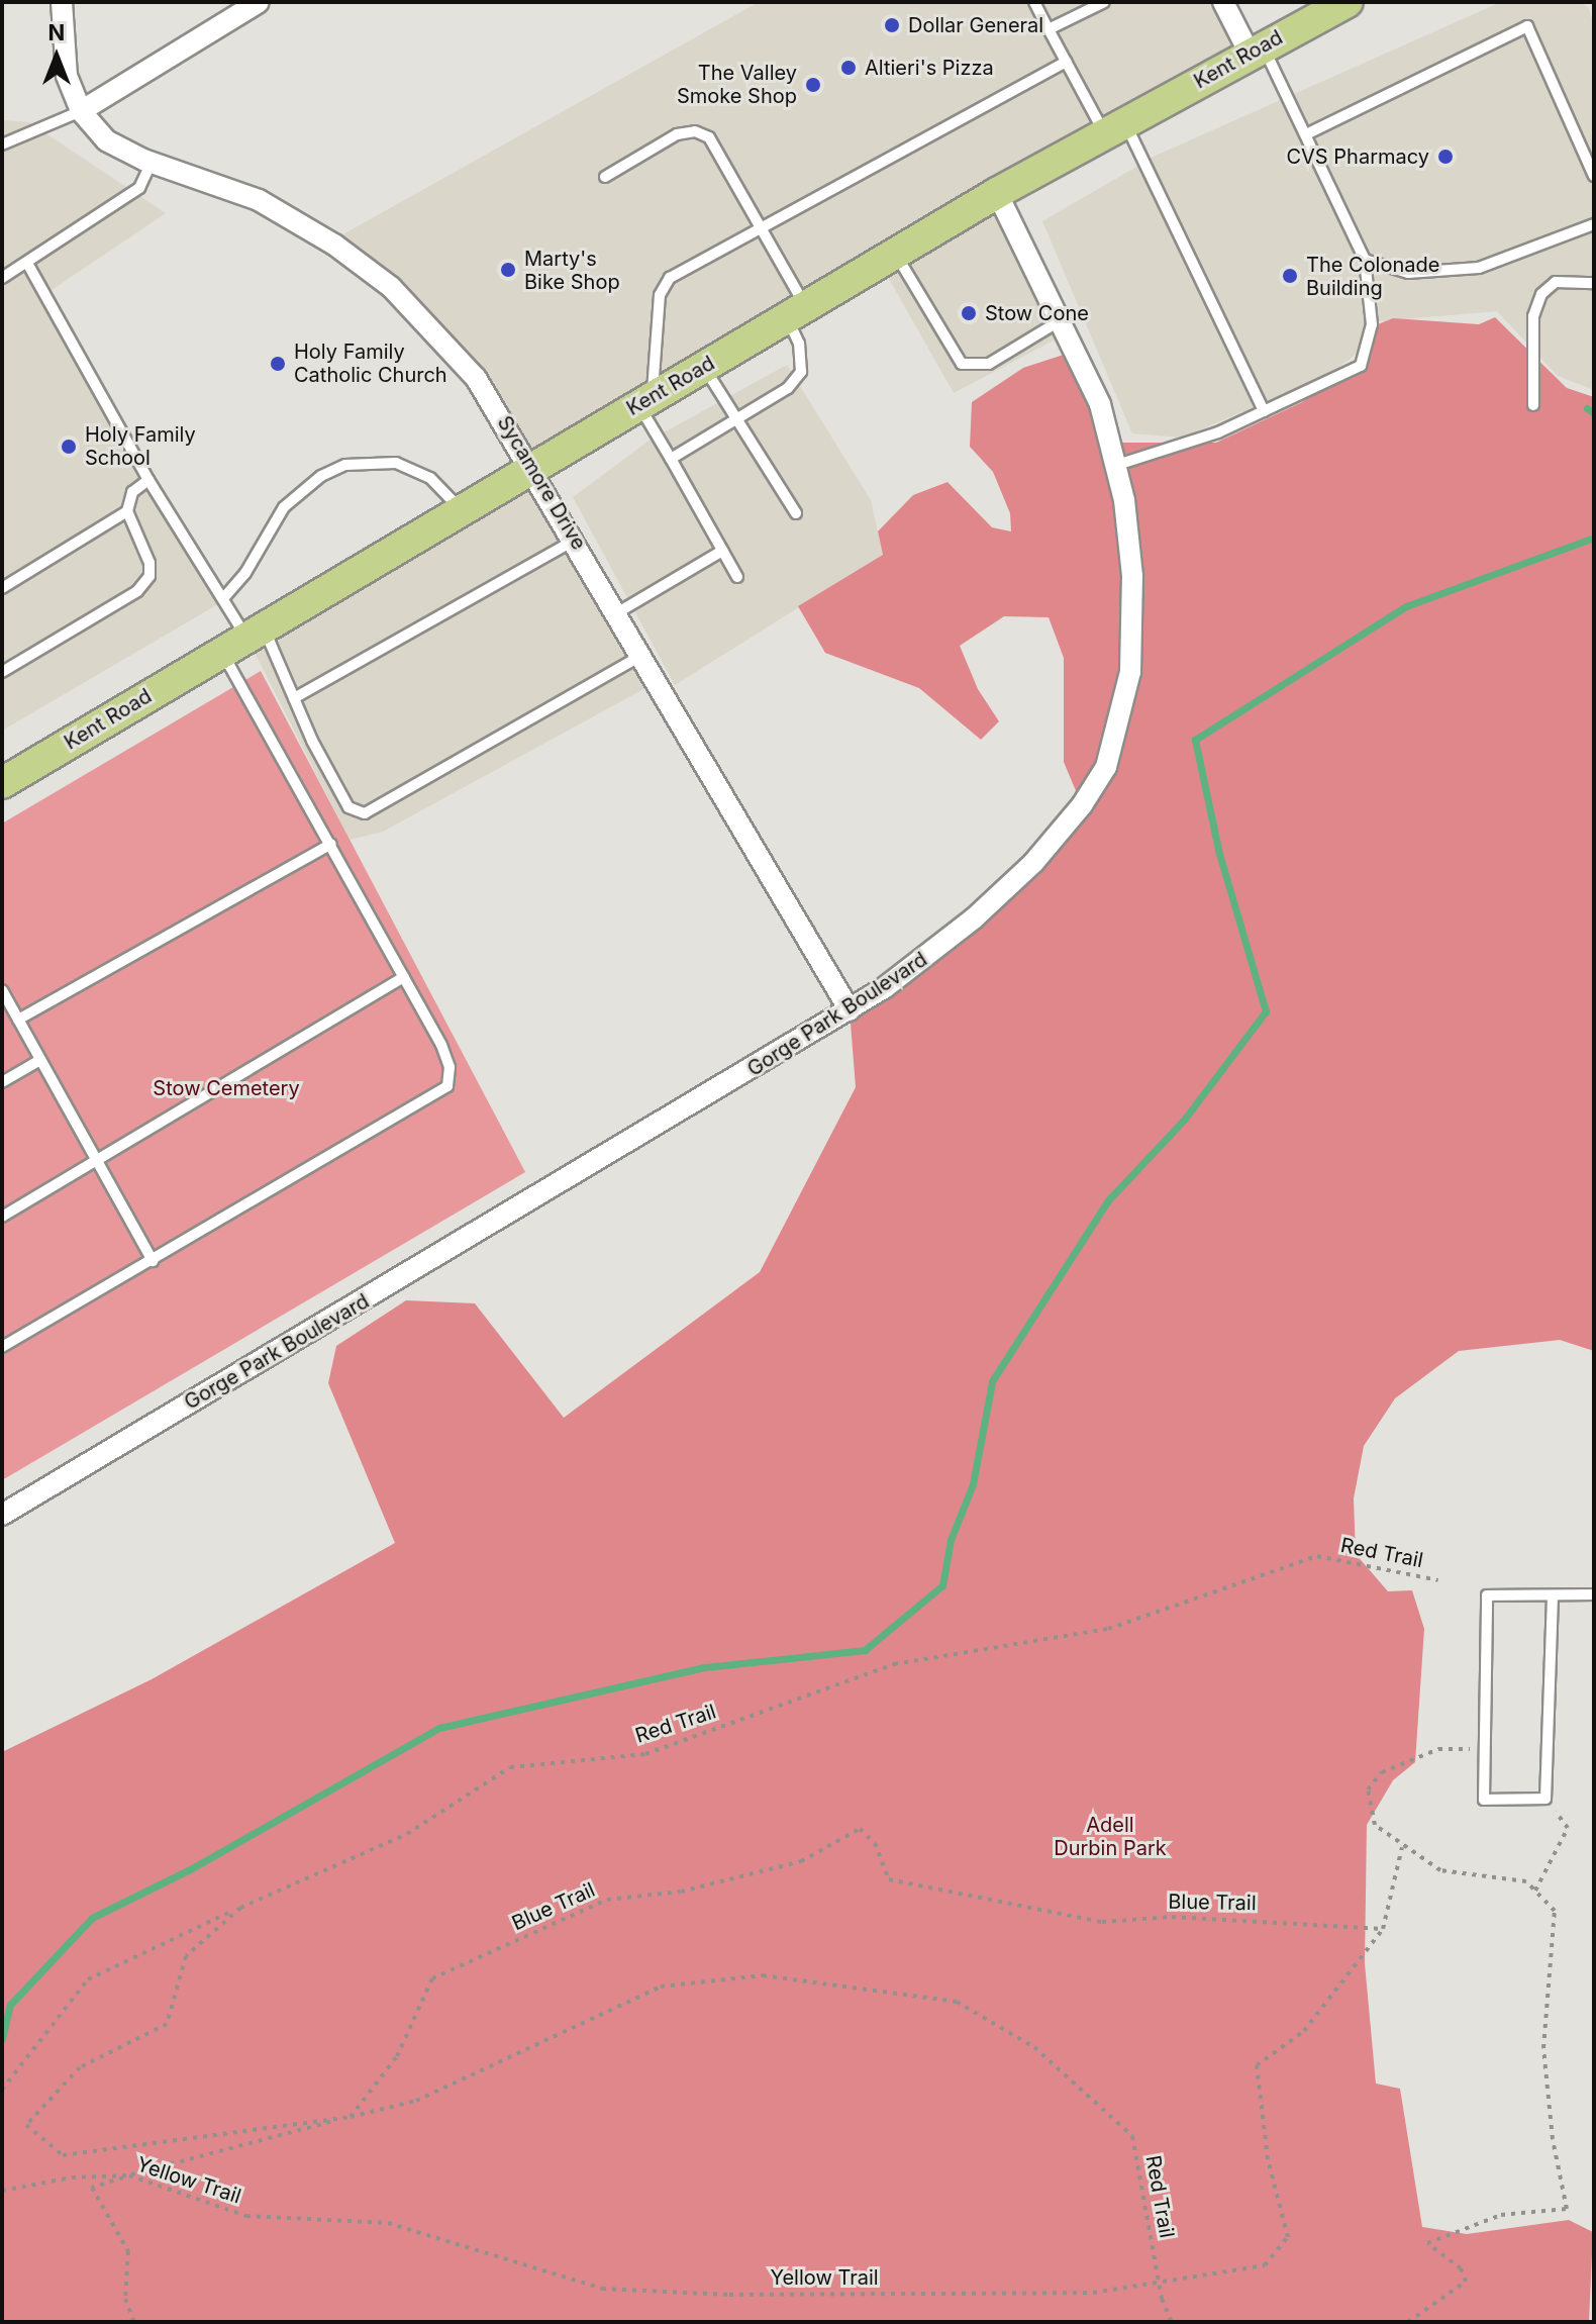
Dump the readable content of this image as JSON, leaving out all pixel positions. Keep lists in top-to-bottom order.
{
  "streets": {
    "main road": ["Kent Road"],
    "street": ["Sycamore Drive", "Gorge Park Boulevard"],
    "path": ["Red Trail", "Blue Trail", "Yellow Trail"]
  },
  "crossings": [
    ["Kent Road", "Sycamore Drive"],
    ["Kent Road", "Gorge Park Boulevard"],
    ["Sycamore Drive", "Gorge Park Boulevard"],
    ["Red Trail", "Blue Trail"],
    ["Red Trail", "Yellow Trail"],
    ["Blue Trail", "Yellow Trail"]
  ],
  "parks": ["Stow Cemetery", "Adell Durbin Park"],
  "places": [
    "Dollar General",
    "Altieri's Pizza",
    "The Valley Smoke Shop",
    "CVS Pharmacy",
    "Marty's Bike Shop",
    "The Colonade Building",
    "Stow Cone",
    "Holy Family Catholic Church",
    "Holy Family School"
  ],
  "north": "top"
}
